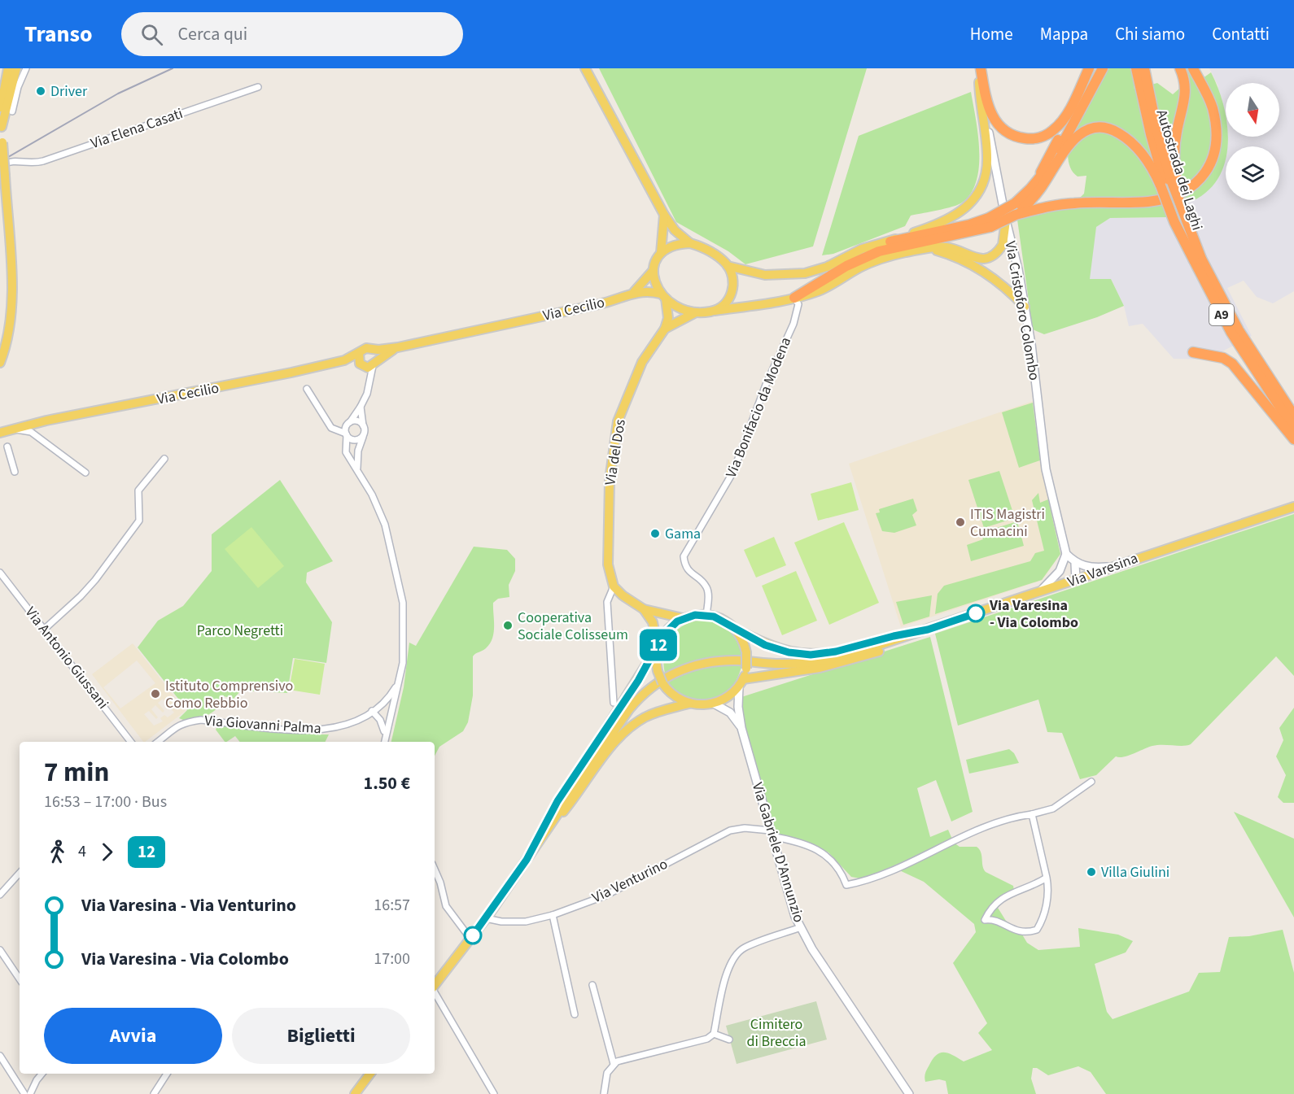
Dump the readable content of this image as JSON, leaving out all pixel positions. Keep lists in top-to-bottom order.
{
  "streets": {
    "highway": ["Autostrada dei Laghi", "A9"],
    "main road": ["Via Cecilio", "Via del Dos", "Via Varesina"],
    "street": [
      "Via Elena Casati",
      "Via Cristoforo Colombo",
      "Via Bonifacio da Modena",
      "Via Antonio Giussani",
      "Via Giovanni Palma",
      "Via Gabriele D'Annunzio",
      "Via Venturino"
    ]
  },
  "crossings": [
    ["Via Cecilio", "Via Cristoforo Colombo"],
    ["Via Cecilio", "Via Bonifacio da Modena"],
    ["Via Cecilio", "Via del Dos"],
    ["Via Bonifacio da Modena", "Via Gabriele D'Annunzio"],
    ["Via Varesina", "Via Venturino"],
    ["Via Gabriele D'Annunzio", "Via Venturino"]
  ],
  "parks": ["Parco Negretti", "Cimitero di Breccia"],
  "places": [
    "Driver",
    "ITIS Magistri Cumacini",
    "Gama",
    "Via Varesina - Via Colombo",
    "Cooperativa Sociale Colisseum",
    "Istituto Comprensivo Como Rebbio",
    "Villa Giulini"
  ],
  "lines": ["bus line 12"],
  "north": "bottom",
  "page": {
    "header": "Transo",
    "search": "Cerca qui",
    "nav": [
      "Home",
      "Mappa",
      "Chi siamo",
      "Contatti"
    ],
    "on_map": "12",
    "heading": ["7 min", "16:53 – 17:00 · Bus", "1.50 €"],
    "legs": ["4", "12"],
    "list": [
      {
        "name": "Via Varesina - Via Venturino",
        "value": "16:57"
      },
      {
        "name": "Via Varesina - Via Colombo",
        "value": "17:00"
      }
    ],
    "buttons": ["Avvia", "Biglietti"]
  }
}
